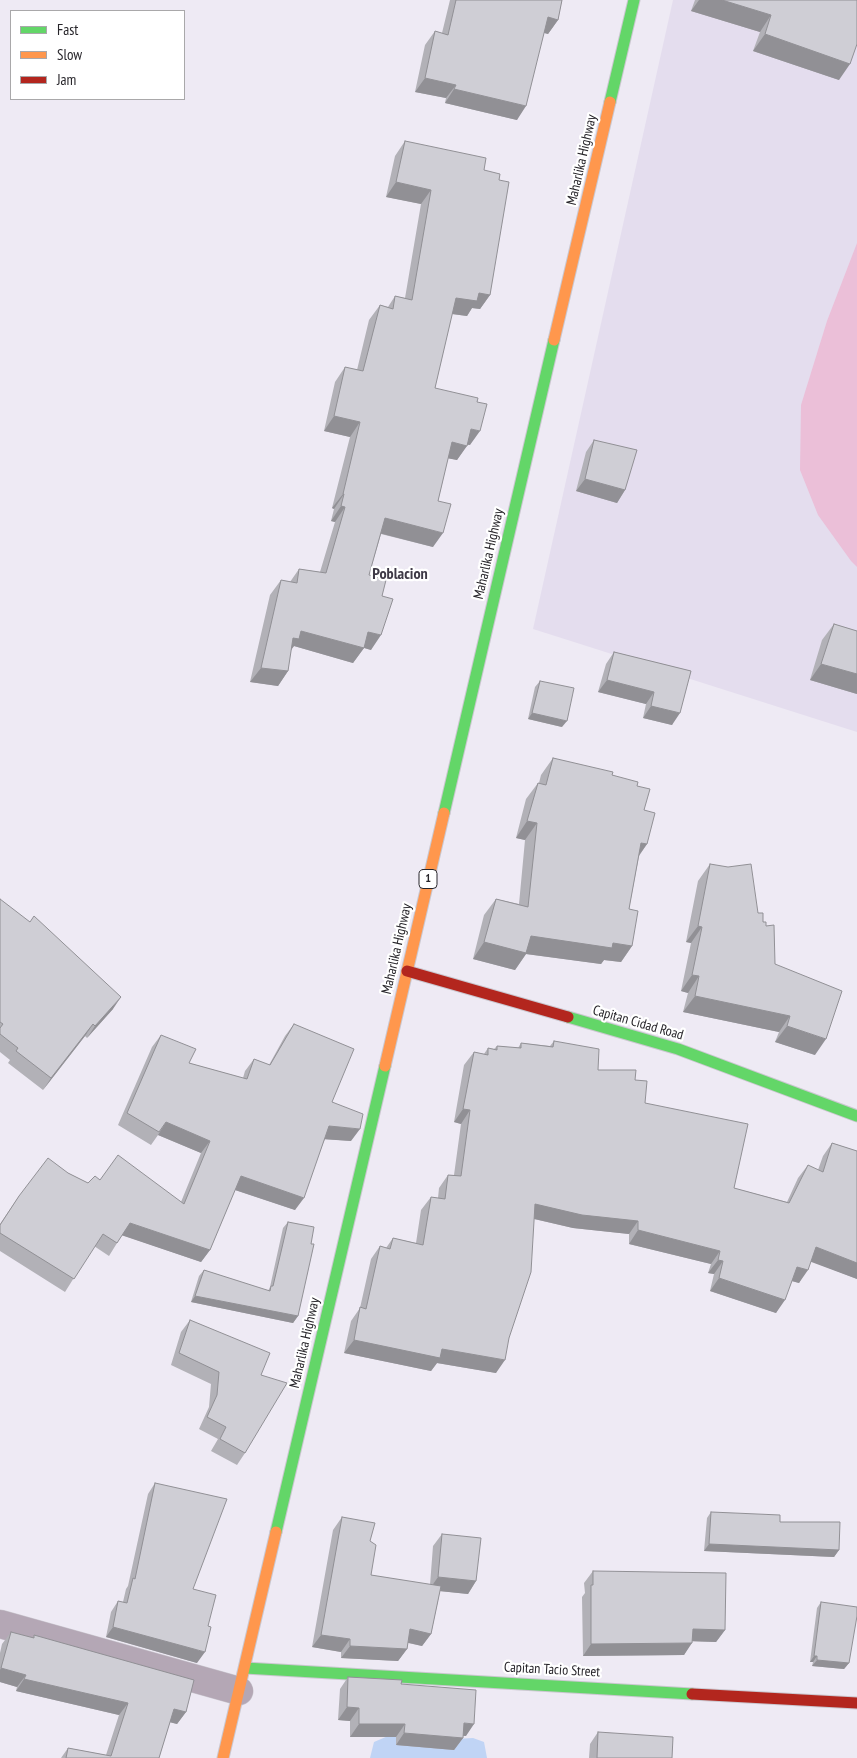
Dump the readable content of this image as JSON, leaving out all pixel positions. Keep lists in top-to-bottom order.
{
  "streets": {
    "main road": [
      "Maharlika Highway",
      "1",
      "Capitan Cidad Road",
      "Capitan Tacio Street"
    ]
  },
  "crossings": [
    ["Maharlika Highway", "Capitan Cidad Road"],
    ["Maharlika Highway", "Capitan Tacio Street"]
  ],
  "districts": ["Poblacion"],
  "legend": ["Fast", "Slow", "Jam"]
}
